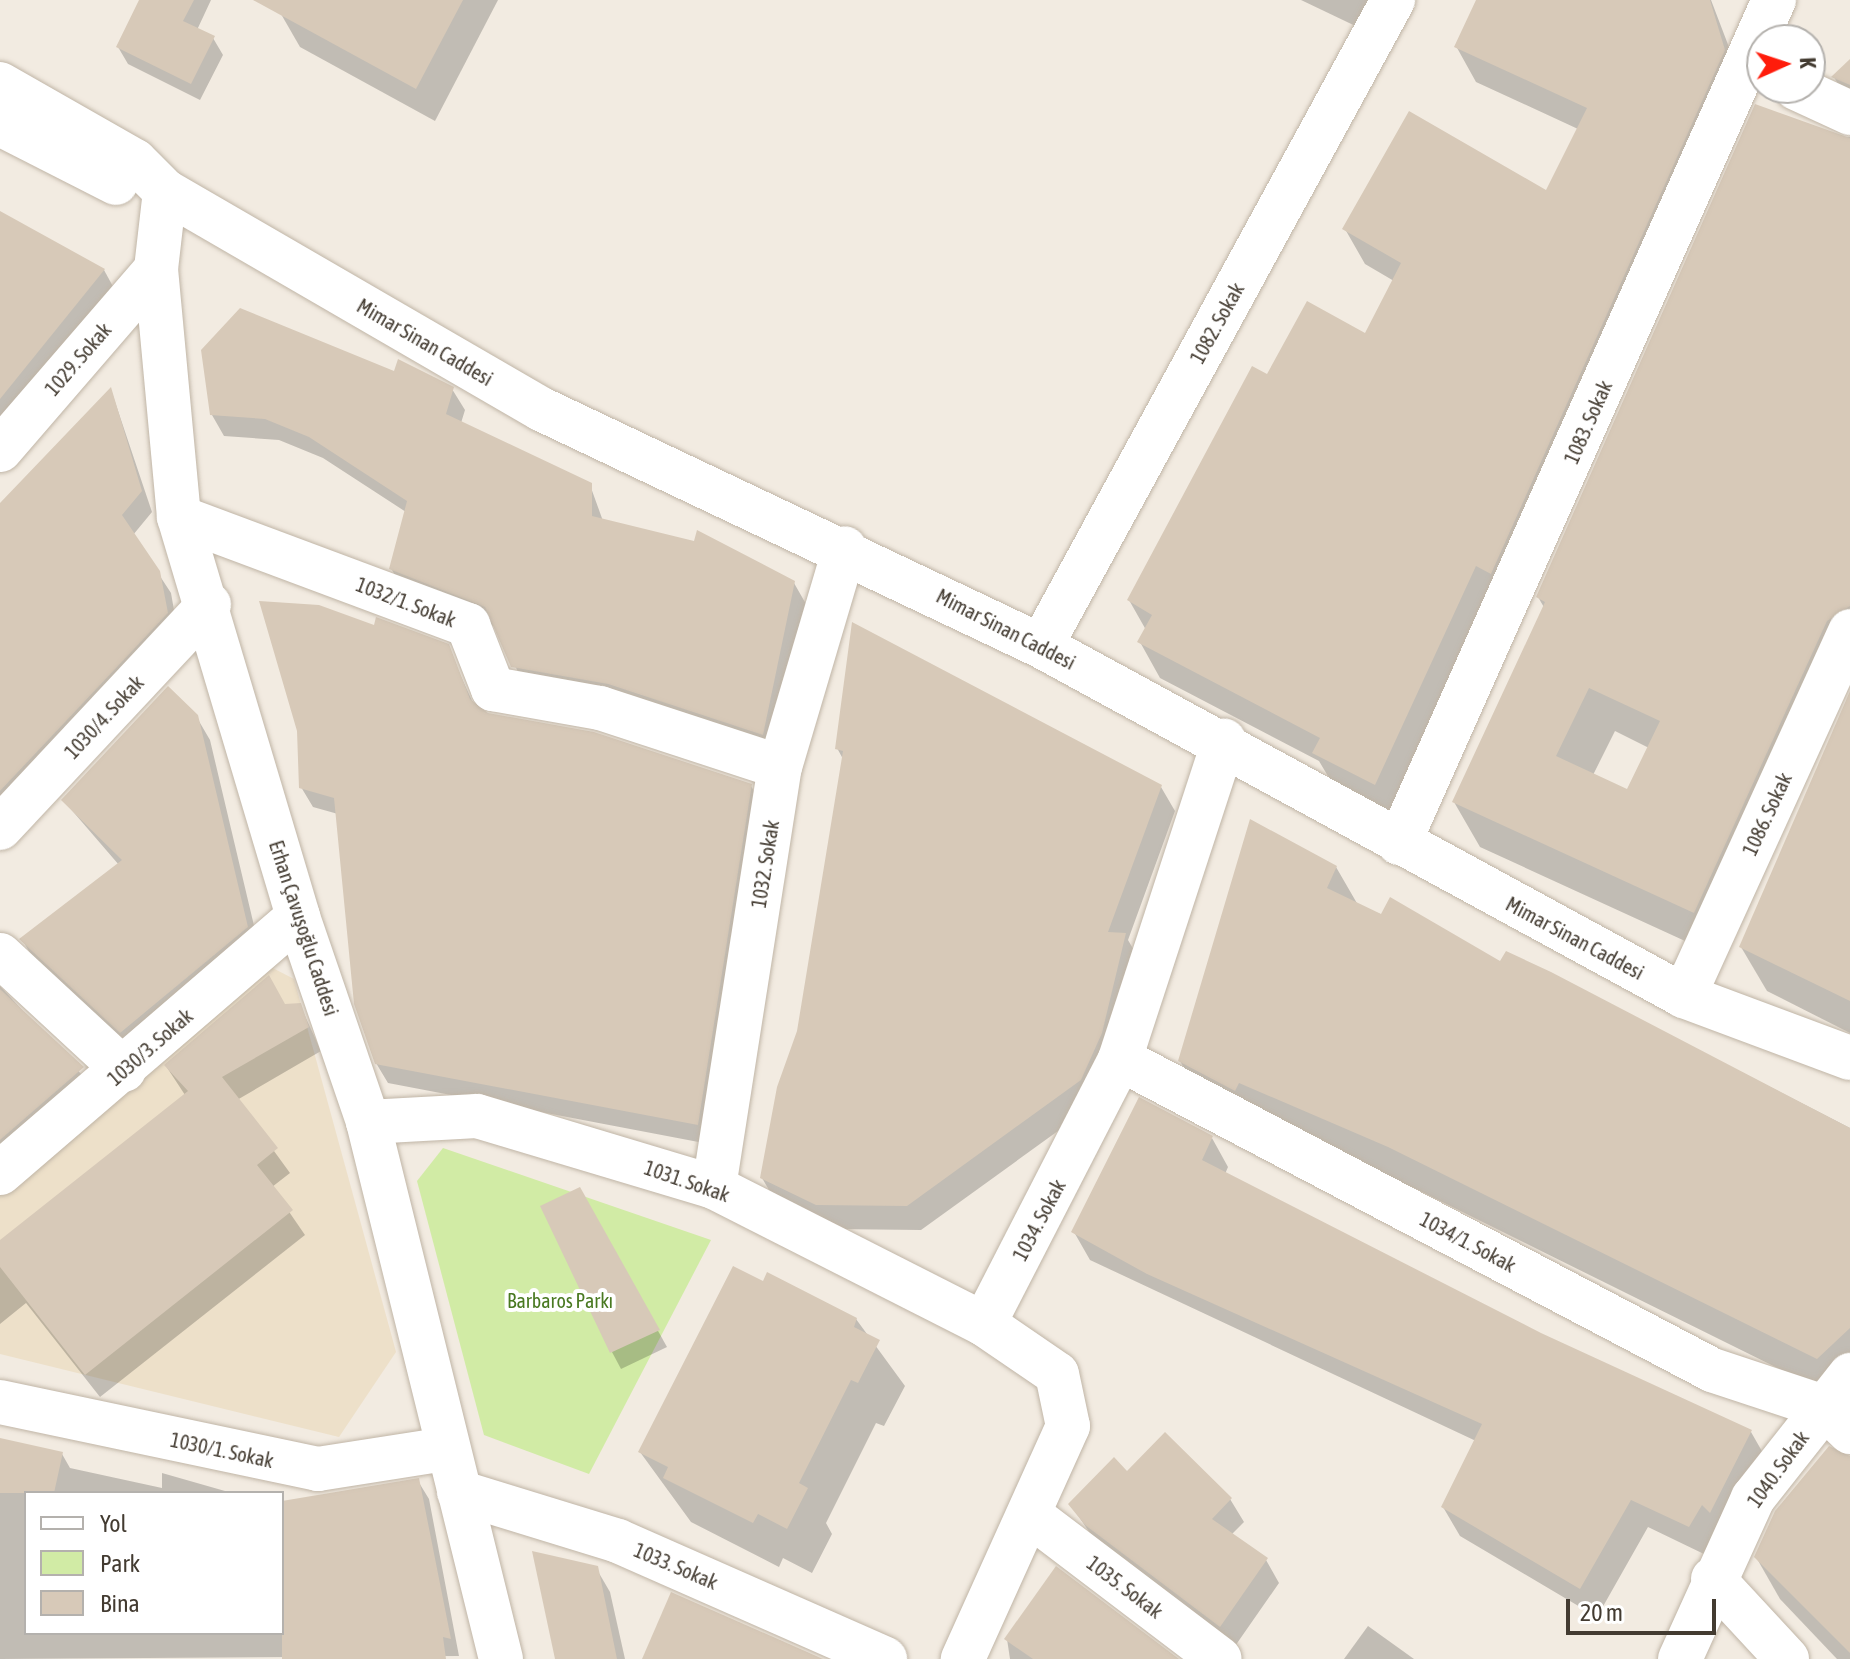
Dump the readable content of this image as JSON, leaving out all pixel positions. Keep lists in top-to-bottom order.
{
  "streets": {
    "street": [
      "1082. Sokak",
      "Mimar Sinan Caddesi",
      "1029. Sokak",
      "1083. Sokak",
      "1032/1. Sokak",
      "1030/4. Sokak",
      "1086. Sokak",
      "1032. Sokak",
      "Erhan Çavuşoğlu Caddesi",
      "1030/3. Sokak",
      "1031. Sokak",
      "1034. Sokak",
      "1034/1. Sokak",
      "1030/1. Sokak",
      "1040. Sokak",
      "1033. Sokak",
      "1035. Sokak"
    ]
  },
  "crossings": [
    ["1082. Sokak", "Mimar Sinan Caddesi"],
    ["Mimar Sinan Caddesi", "1083. Sokak"],
    ["Mimar Sinan Caddesi", "1086. Sokak"],
    ["Mimar Sinan Caddesi", "1032. Sokak"],
    ["Mimar Sinan Caddesi", "Erhan Çavuşoğlu Caddesi"],
    ["Mimar Sinan Caddesi", "1034. Sokak"],
    ["1029. Sokak", "Erhan Çavuşoğlu Caddesi"],
    ["1032/1. Sokak", "1032. Sokak"],
    ["1032/1. Sokak", "Erhan Çavuşoğlu Caddesi"],
    ["1030/4. Sokak", "Erhan Çavuşoğlu Caddesi"],
    ["1032. Sokak", "1031. Sokak"],
    ["Erhan Çavuşoğlu Caddesi", "1030/3. Sokak"],
    ["Erhan Çavuşoğlu Caddesi", "1031. Sokak"],
    ["Erhan Çavuşoğlu Caddesi", "1030/1. Sokak"],
    ["Erhan Çavuşoğlu Caddesi", "1033. Sokak"],
    ["1031. Sokak", "1034. Sokak"],
    ["1034. Sokak", "1034/1. Sokak"],
    ["1034/1. Sokak", "1040. Sokak"]
  ],
  "parks": ["Barbaros Parkı"],
  "legend": ["Yol", "Park", "Bina"],
  "scale_bar": "20 m",
  "north": "right"
}
